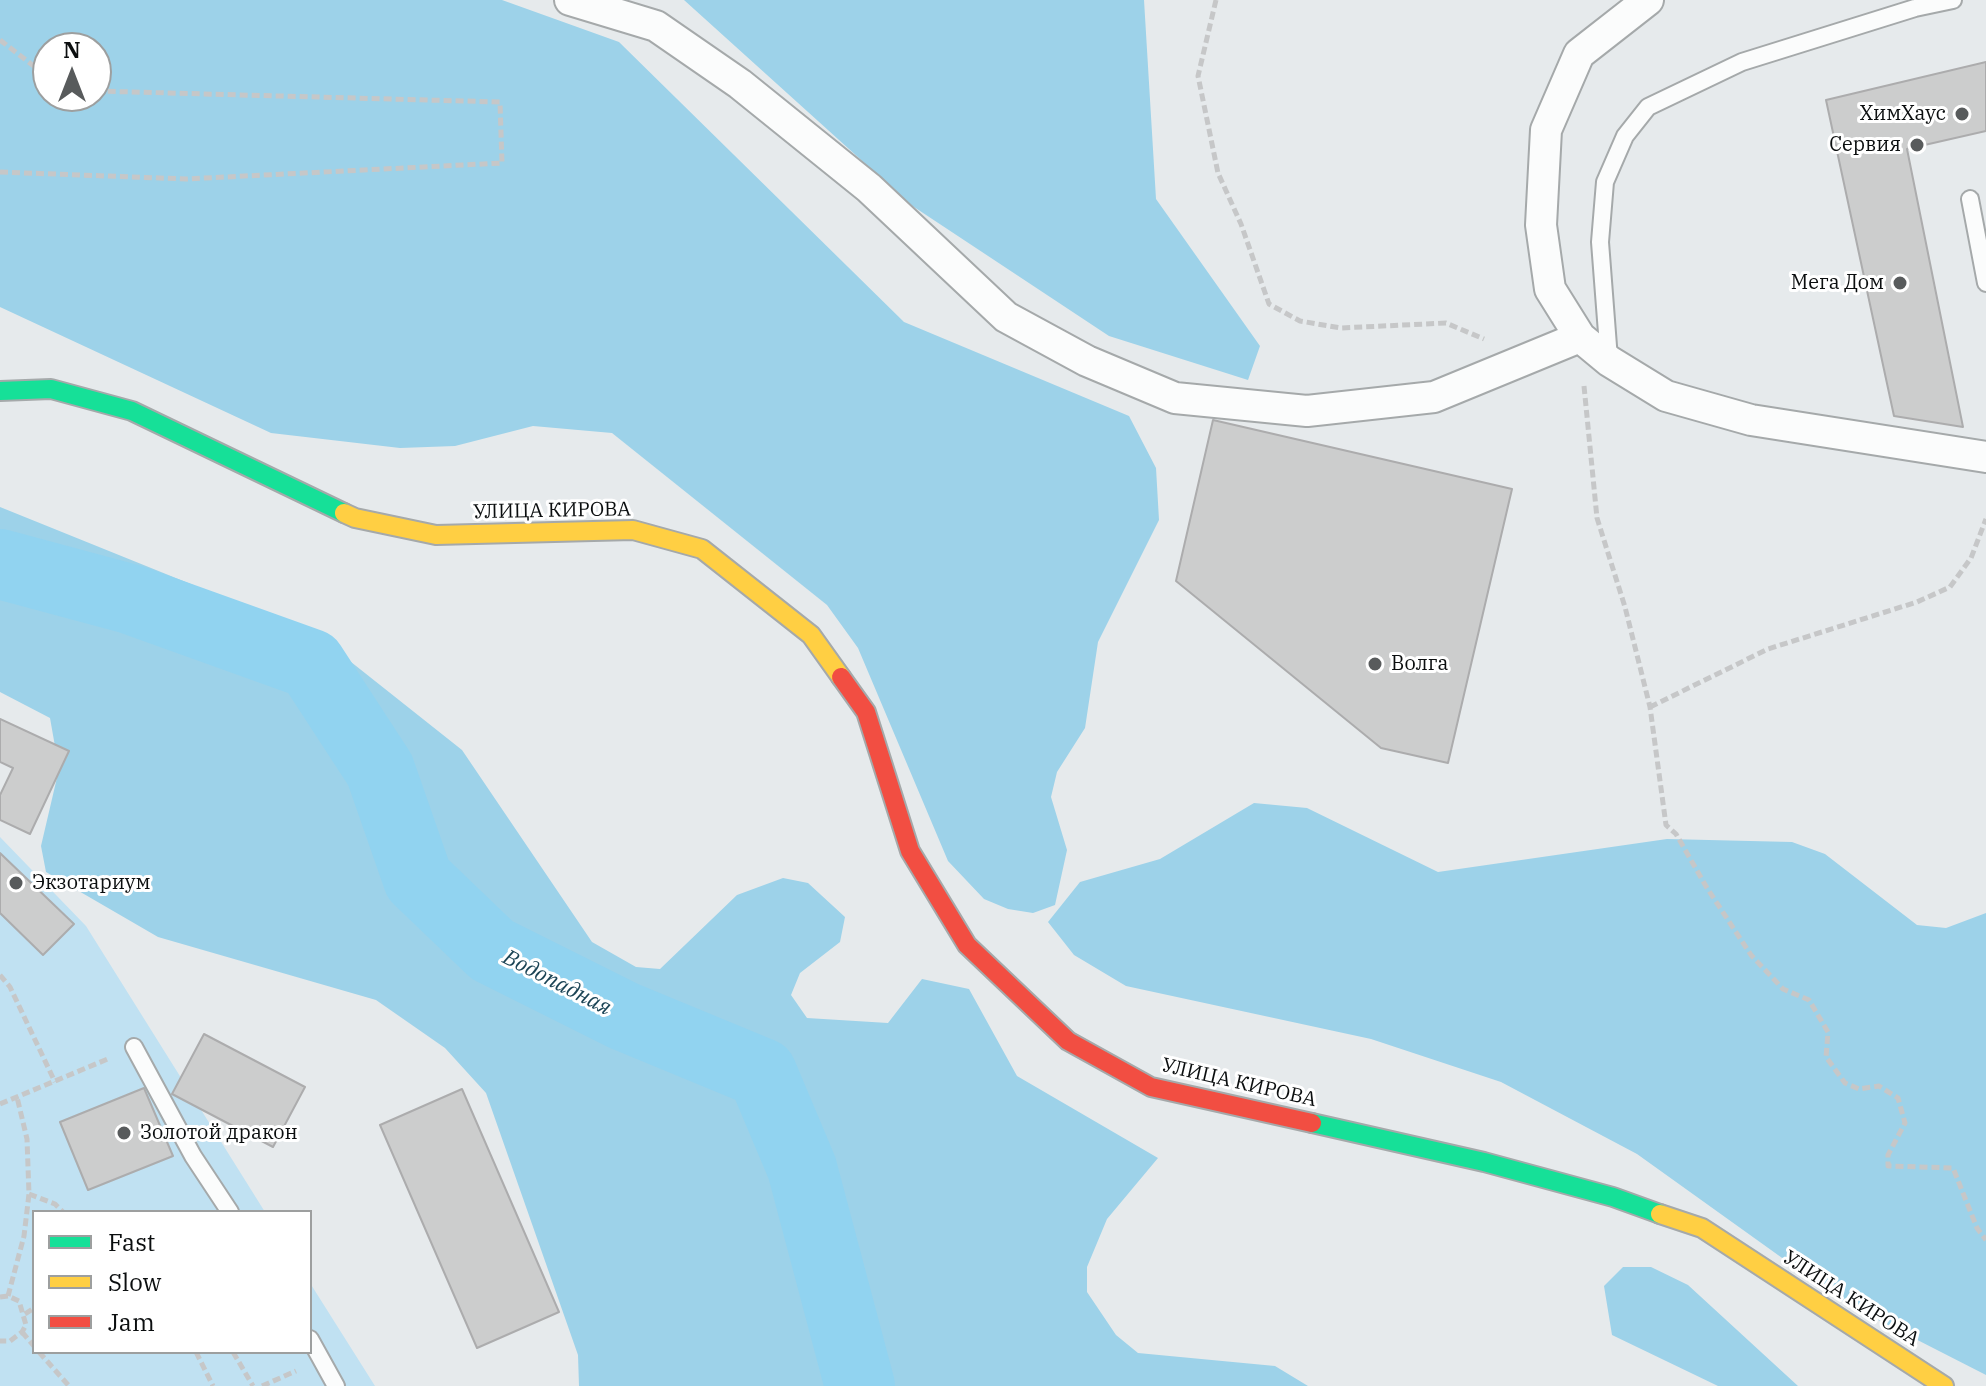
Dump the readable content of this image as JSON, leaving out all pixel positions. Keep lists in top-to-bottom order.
{
  "streets": {
    "street": ["УЛИЦА КИРОВА"]
  },
  "water": ["Водопадная"],
  "places": [
    "ХимХаус",
    "Сервия",
    "Мега Дом",
    "Волга",
    "Экзотариум",
    "Золотой дракон"
  ],
  "legend": ["Fast", "Slow", "Jam"],
  "north": "top"
}
